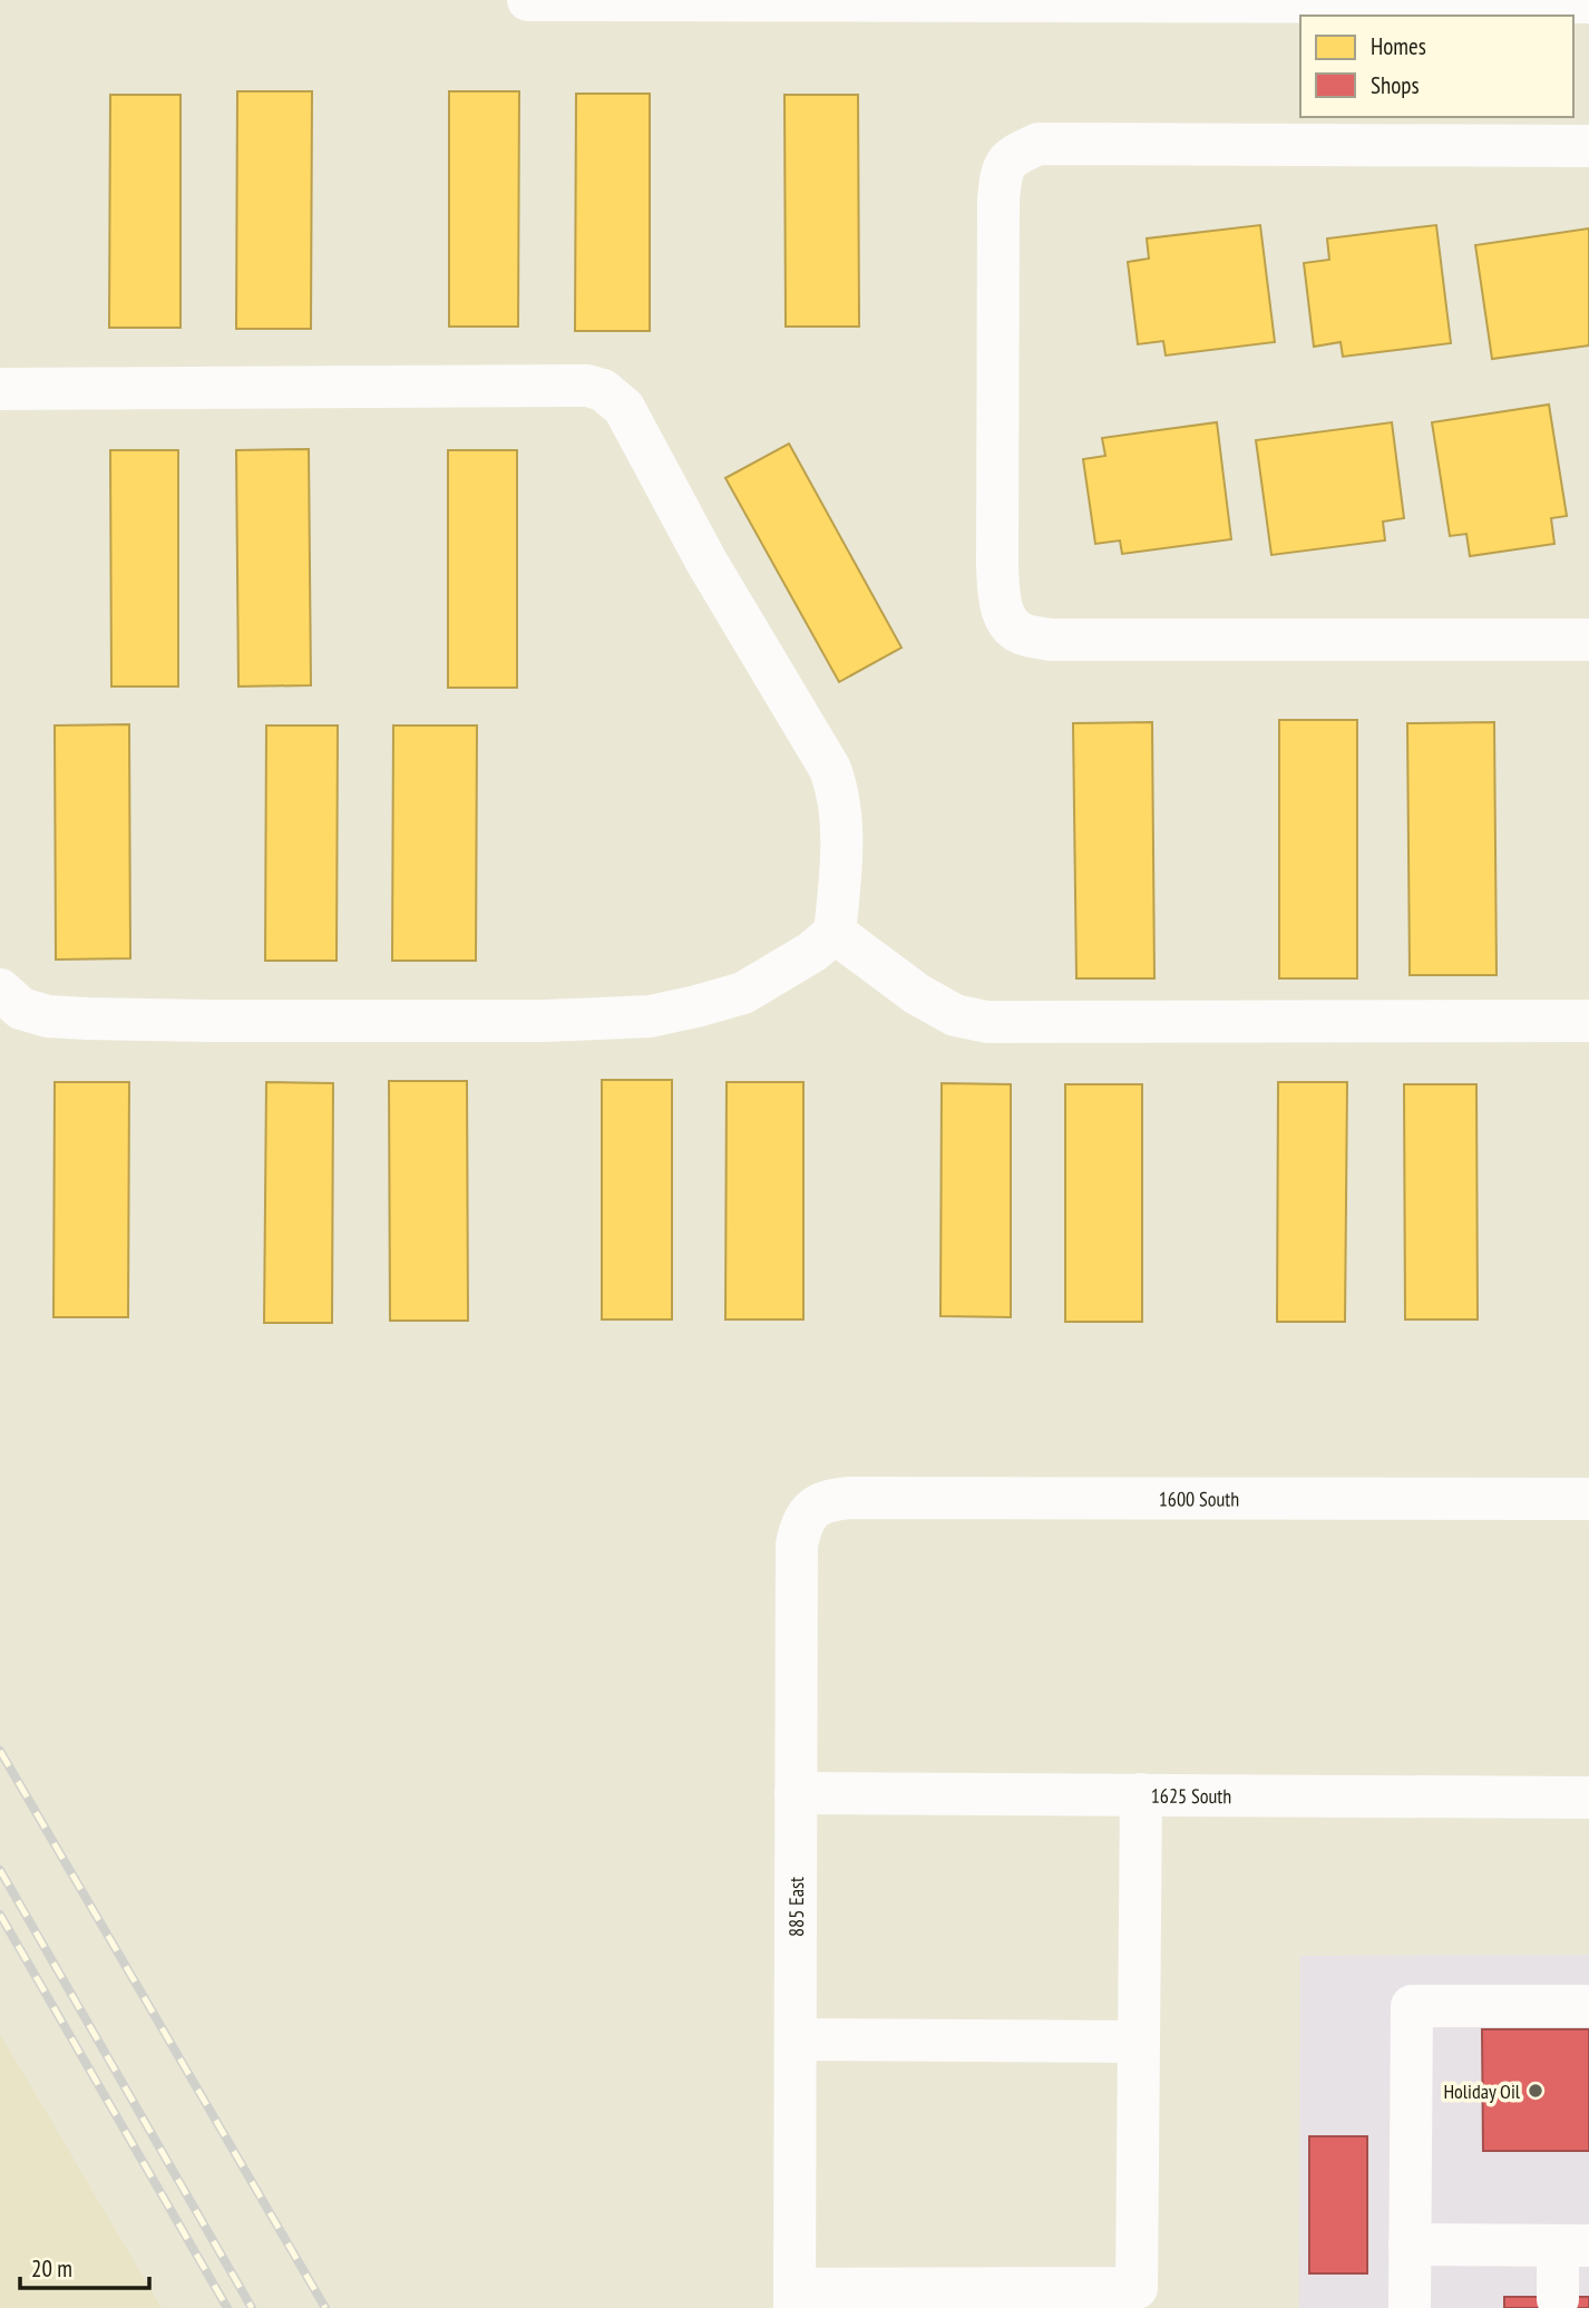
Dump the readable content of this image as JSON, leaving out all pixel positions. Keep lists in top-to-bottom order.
{
  "streets": {
    "street": ["1600 South", "1625 South", "885 East"]
  },
  "crossings": [
    ["1600 South", "885 East"],
    ["1625 South", "885 East"]
  ],
  "places": ["Holiday Oil"],
  "legend": ["Homes", "Shops"],
  "scale_bar": "20 m"
}
